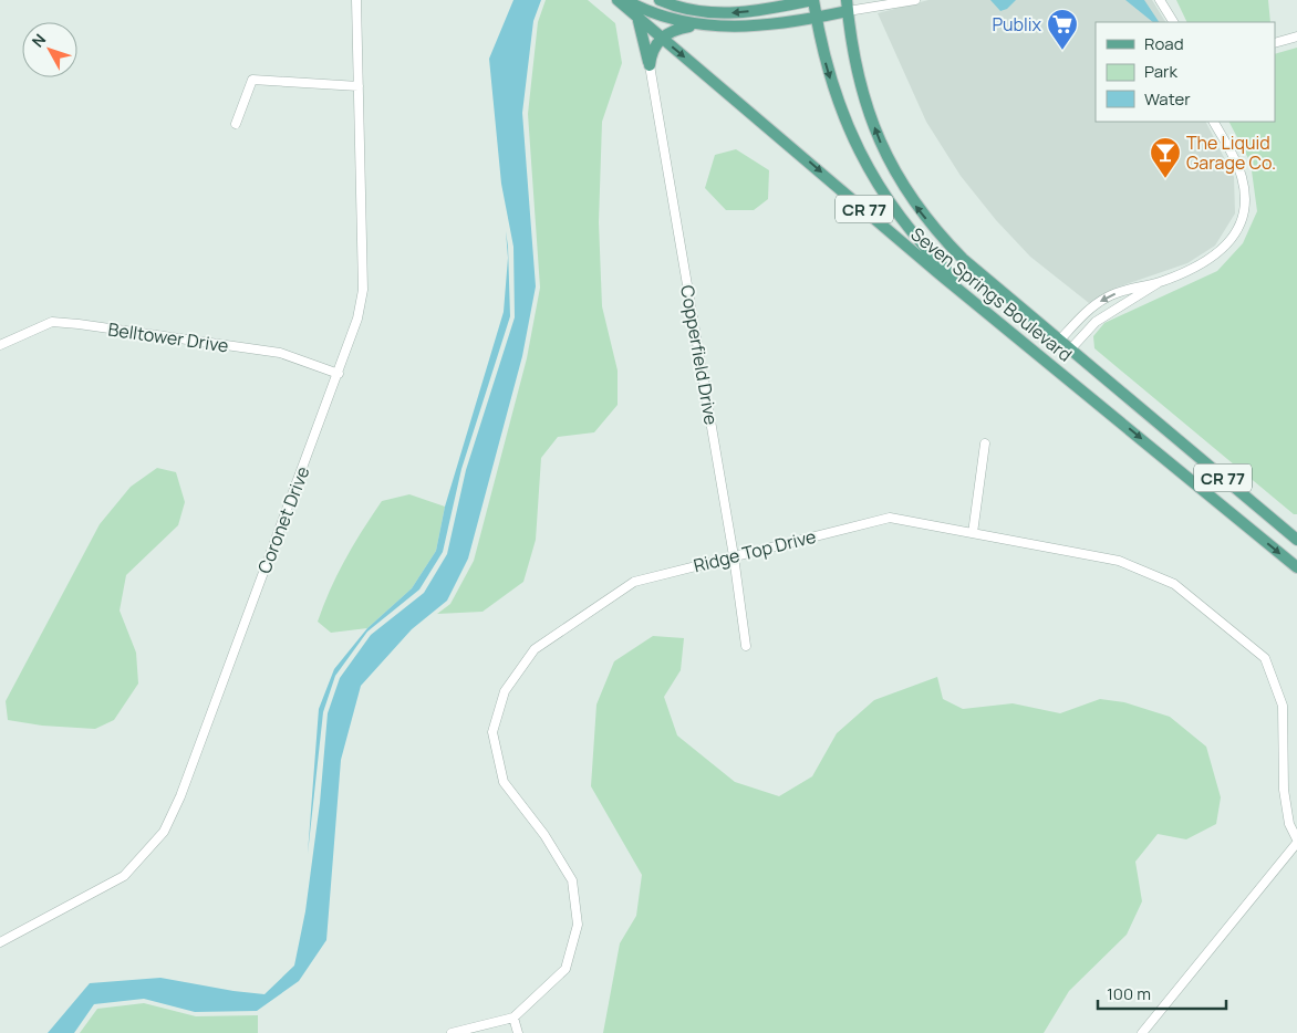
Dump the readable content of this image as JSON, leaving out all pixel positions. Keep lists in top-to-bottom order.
{
  "streets": {
    "main road": ["CR 77", "Seven Springs Boulevard"],
    "street": [
      "Belltower Drive",
      "Copperfield Drive",
      "Coronet Drive",
      "Ridge Top Drive"
    ]
  },
  "crossings": [
    ["Belltower Drive", "Coronet Drive"],
    ["Copperfield Drive", "Ridge Top Drive"]
  ],
  "places": {
    "supermarket": ["Publix"],
    "bar": ["The Liquid Garage Co."]
  },
  "legend": ["Road", "Park", "Water"],
  "scale_bar": "100 m",
  "north": "top left"
}
